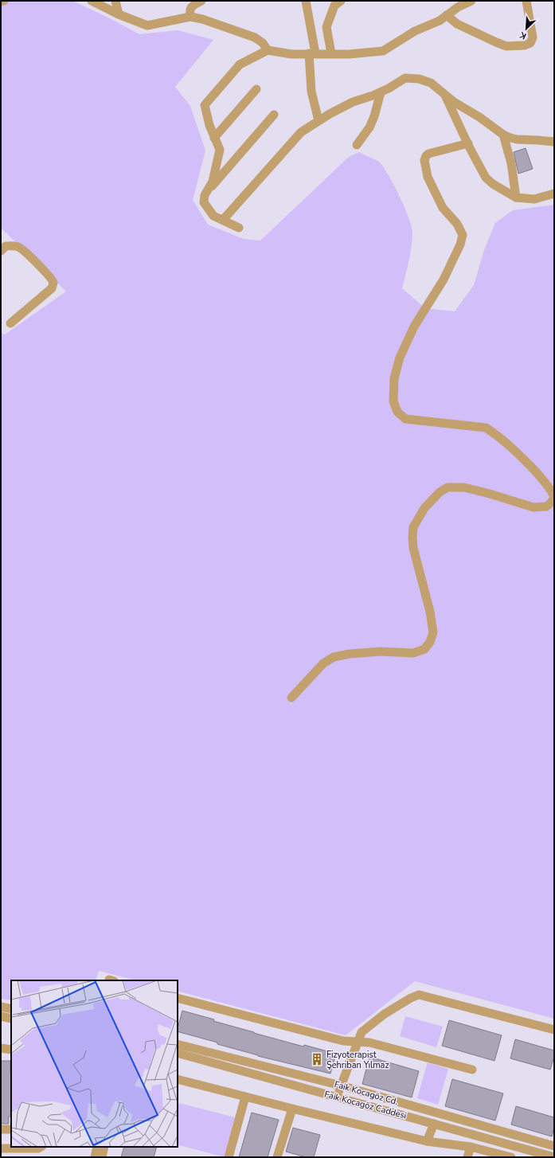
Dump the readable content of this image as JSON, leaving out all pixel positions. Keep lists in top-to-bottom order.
{
  "streets": {
    "street": ["Faik Kocagöz Cd.", "Faik Kocagöz Caddesi"]
  },
  "places": {
    "building": ["Fizyoterapist Şehriban Yılmaz"]
  },
  "north": "bottom left"
}
